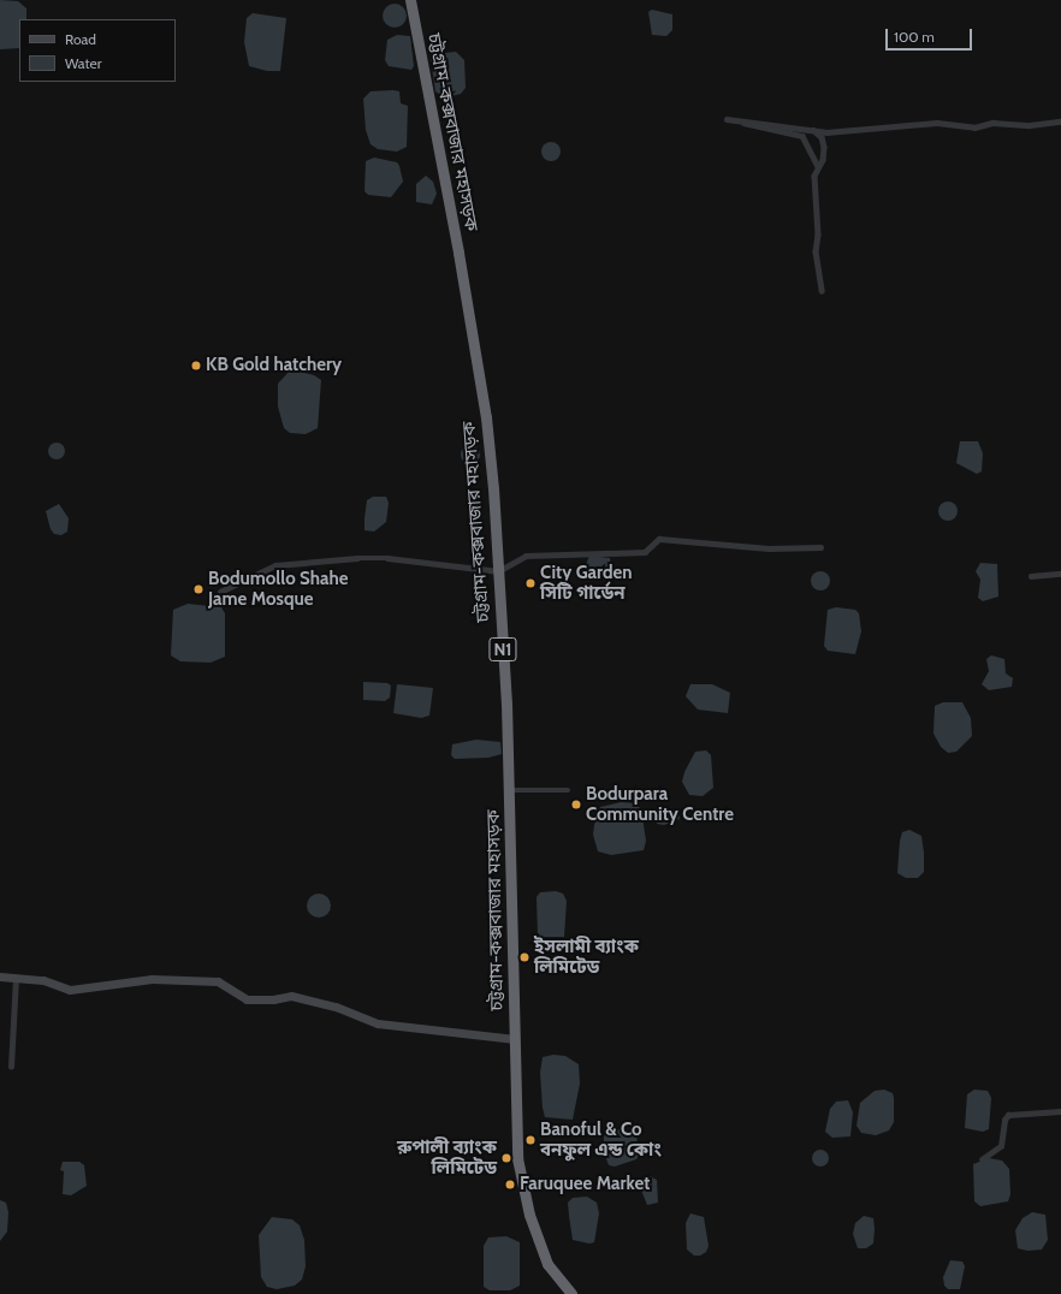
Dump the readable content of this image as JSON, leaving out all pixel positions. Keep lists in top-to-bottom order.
{
  "streets": {
    "highway": ["চট্টগ্রাম-কক্সবাজার মহাসড়ক", "N1"]
  },
  "places": [
    "KB Gold hatchery",
    "City Garden সিটি গার্ডেন",
    "Bodumollo Shahe Jame Mosque",
    "Bodurpara Community Centre",
    "ইসলামী ব্যাংক লিমিটেড",
    "Banoful & Co বনফুল এন্ড কোং",
    "রুপালী ব্যাংক লিমিটেড",
    "Faruquee Market"
  ],
  "legend": ["Road", "Water"],
  "scale_bar": "100 m"
}
